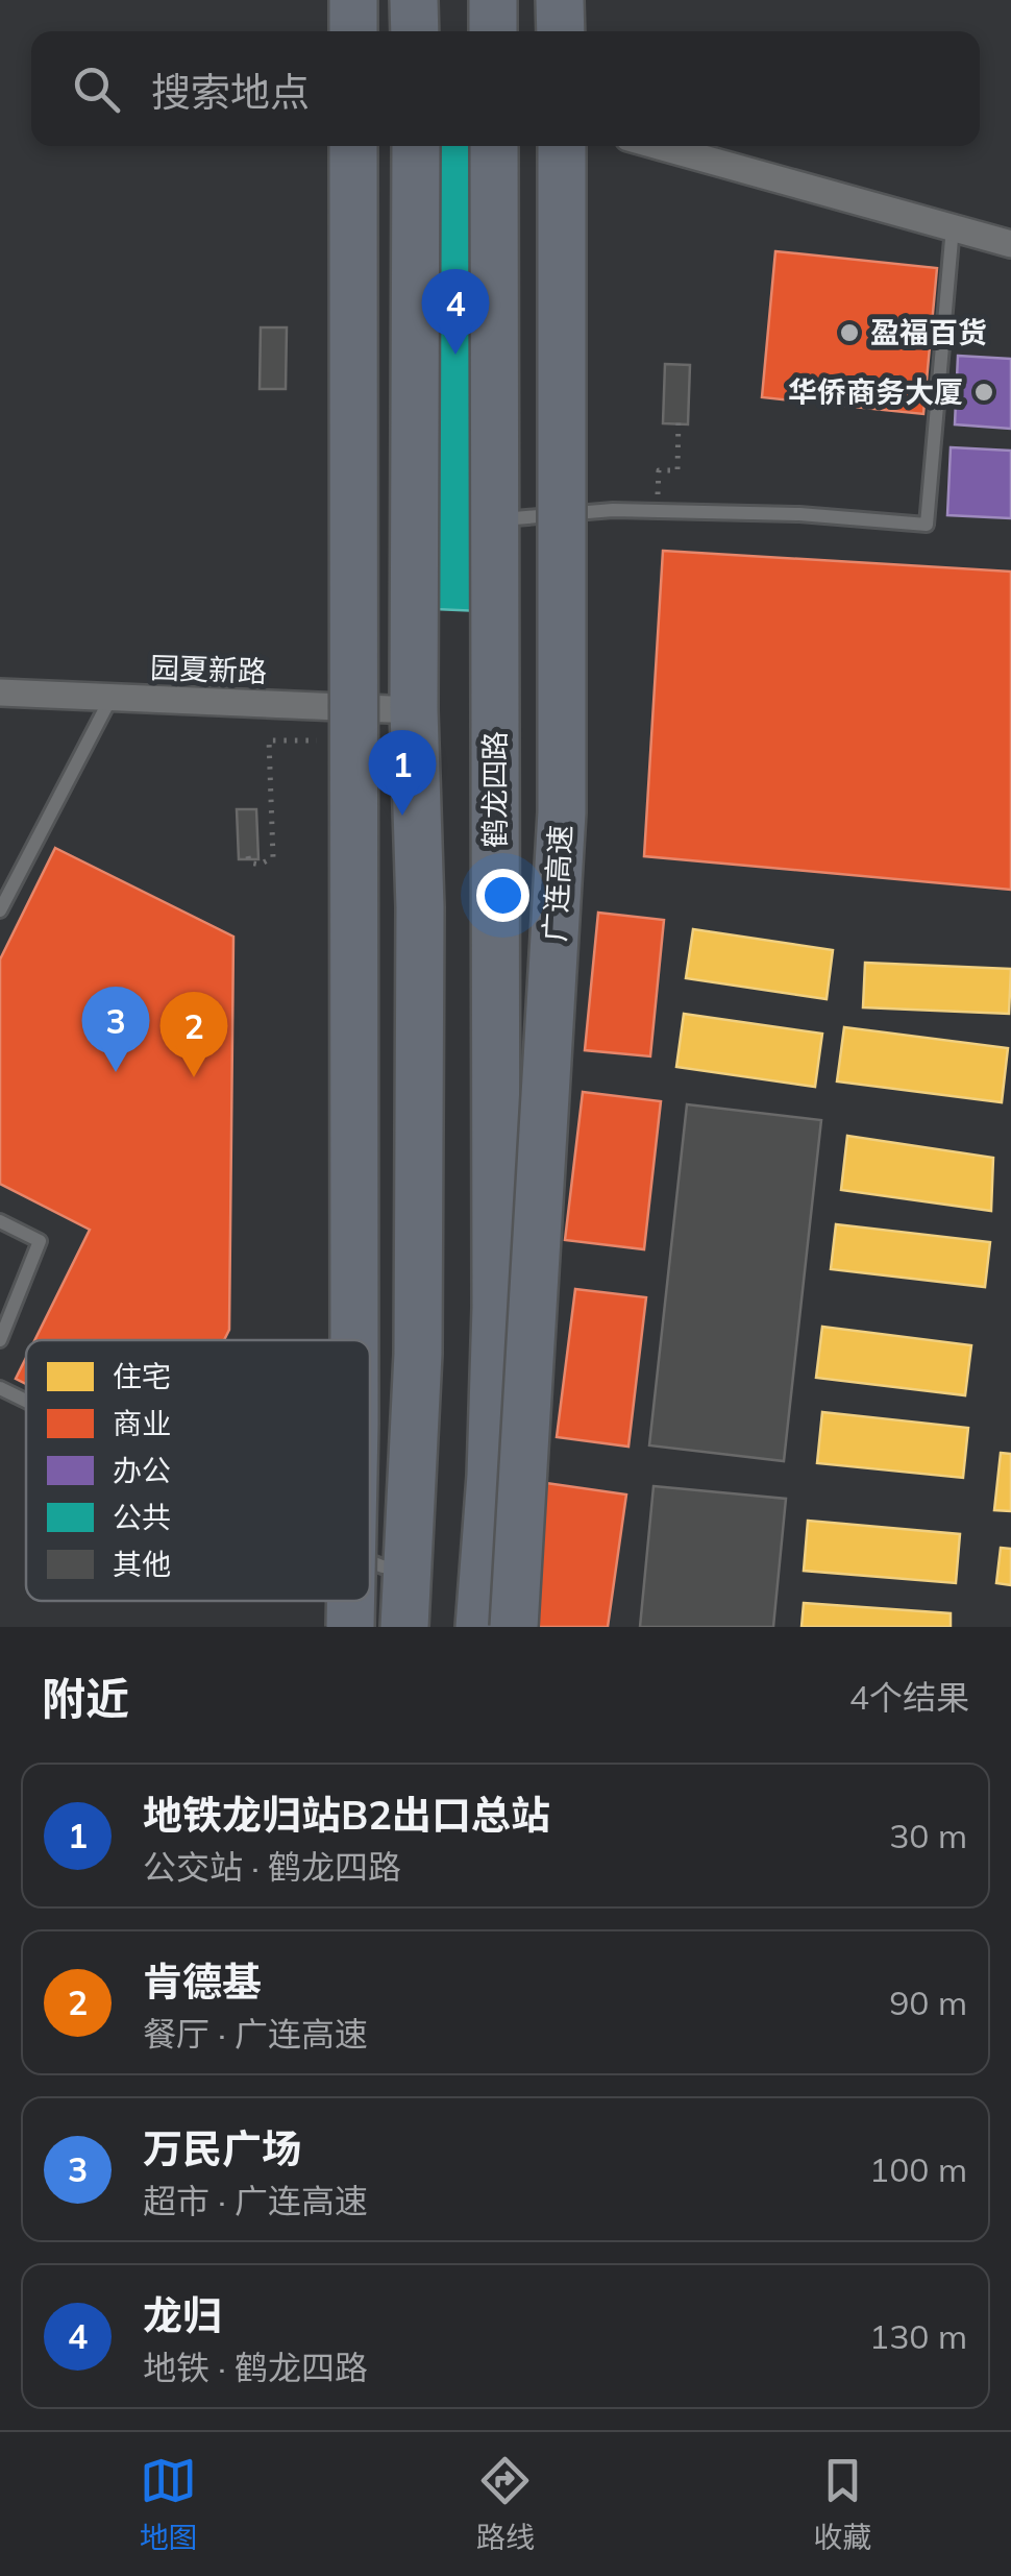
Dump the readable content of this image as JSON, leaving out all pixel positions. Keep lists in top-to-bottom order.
{
  "streets": {
    "highway": ["鹤龙四路", "广连高速"],
    "street": ["园夏新路"]
  },
  "places": ["盈福百货", "华侨商务大厦"],
  "legend": [
    "住宅",
    "商业",
    "办公",
    "公共",
    "其他"
  ],
  "page": {
    "search": "搜索地点",
    "pins": [
      "4",
      "1",
      "3",
      "2"
    ],
    "heading": ["附近", "4个结果"],
    "list": [
      {
        "mark": "1",
        "name": "地铁龙归站B2出口总站",
        "note": "公交站 · 鹤龙四路",
        "value": "30 m"
      },
      {
        "mark": "2",
        "name": "肯德基",
        "note": "餐厅 · 广连高速",
        "value": "90 m"
      },
      {
        "mark": "3",
        "name": "万民广场",
        "note": "超市 · 广连高速",
        "value": "100 m"
      },
      {
        "mark": "4",
        "name": "龙归",
        "note": "地铁 · 鹤龙四路",
        "value": "130 m"
      }
    ],
    "nav": ["地图", "路线", "收藏"]
  }
}
